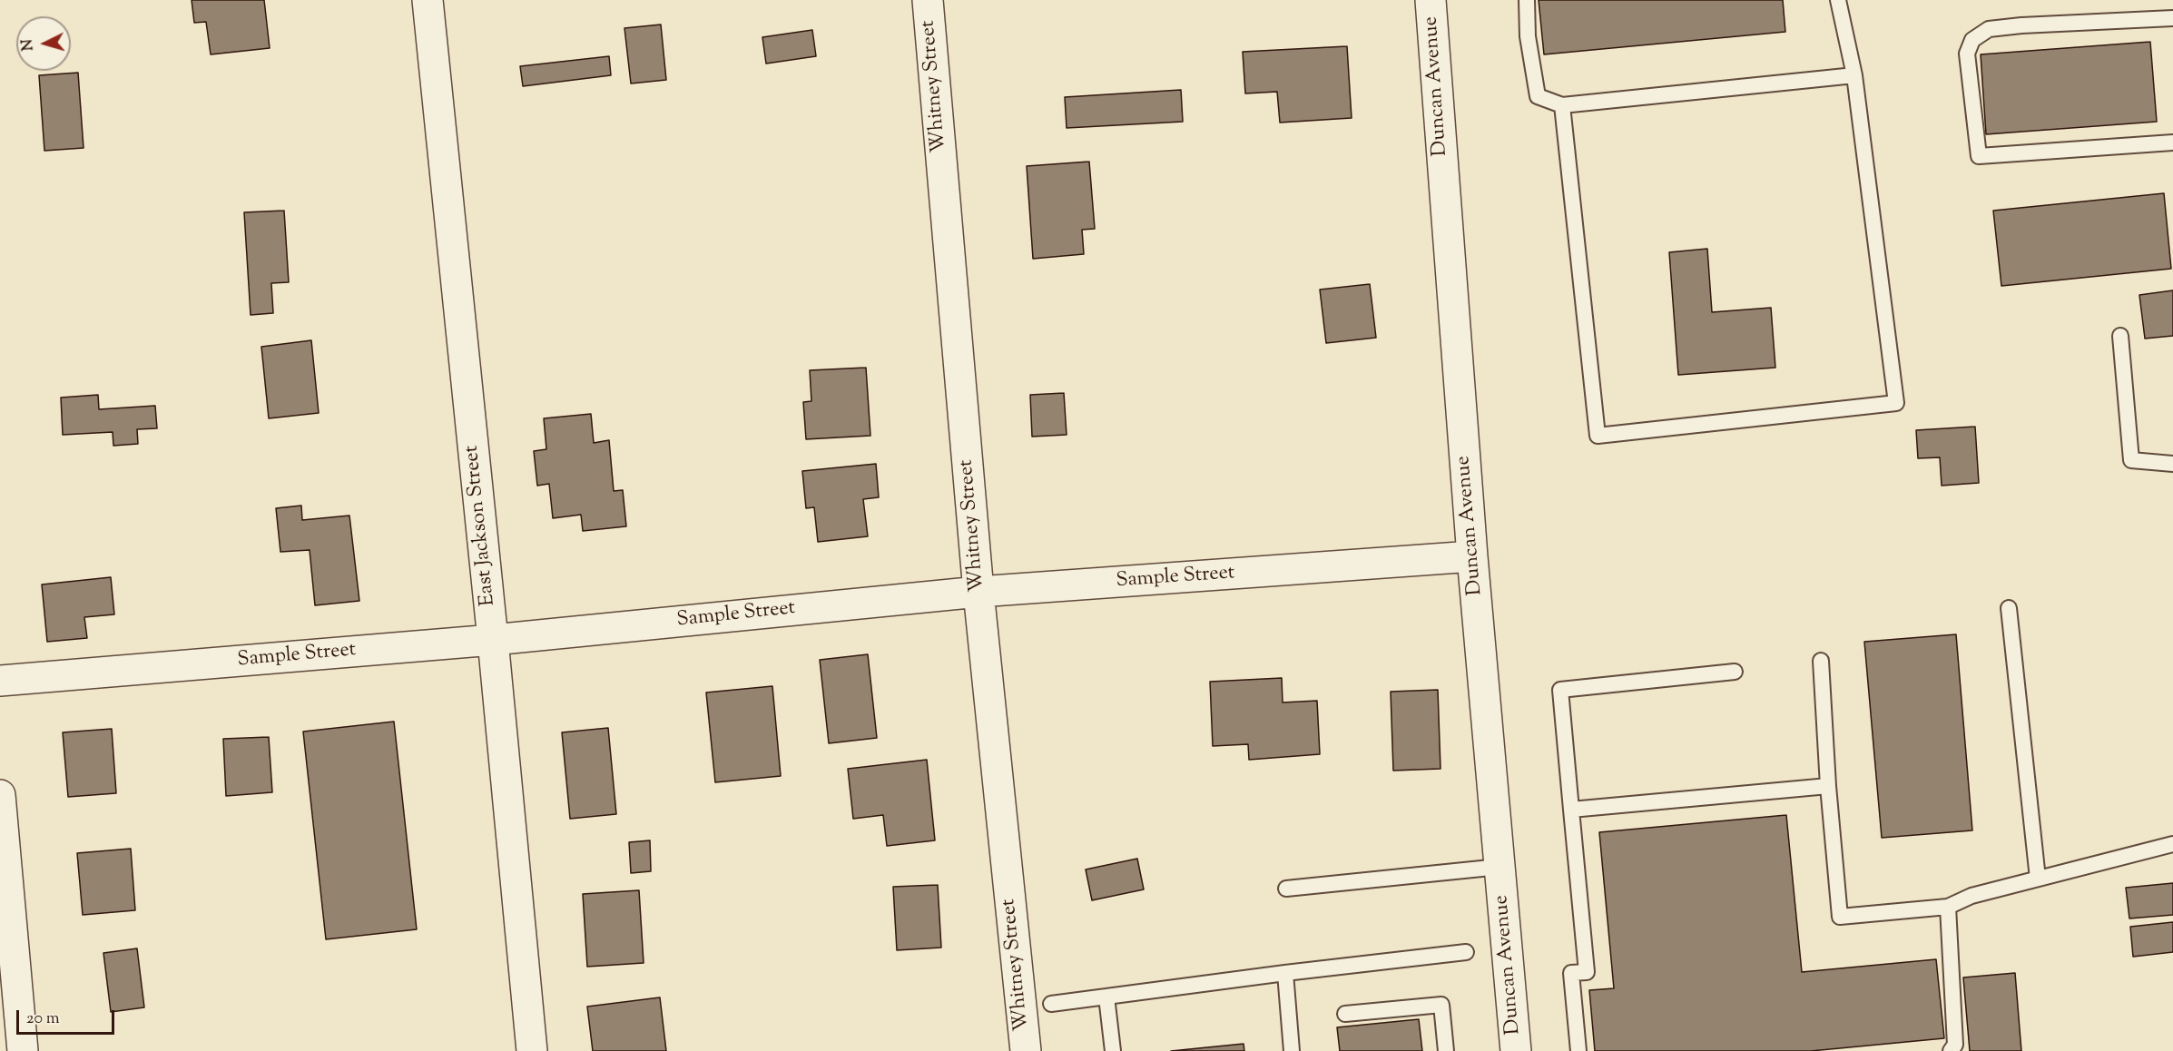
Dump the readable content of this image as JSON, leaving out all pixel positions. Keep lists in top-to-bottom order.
{
  "streets": {
    "street": [
      "Whitney Street",
      "Duncan Avenue",
      "East Jackson Street",
      "Sample Street"
    ]
  },
  "crossings": [
    ["Whitney Street", "Sample Street"],
    ["Duncan Avenue", "Sample Street"],
    ["East Jackson Street", "Sample Street"]
  ],
  "scale_bar": "20 m",
  "north": "left"
}
